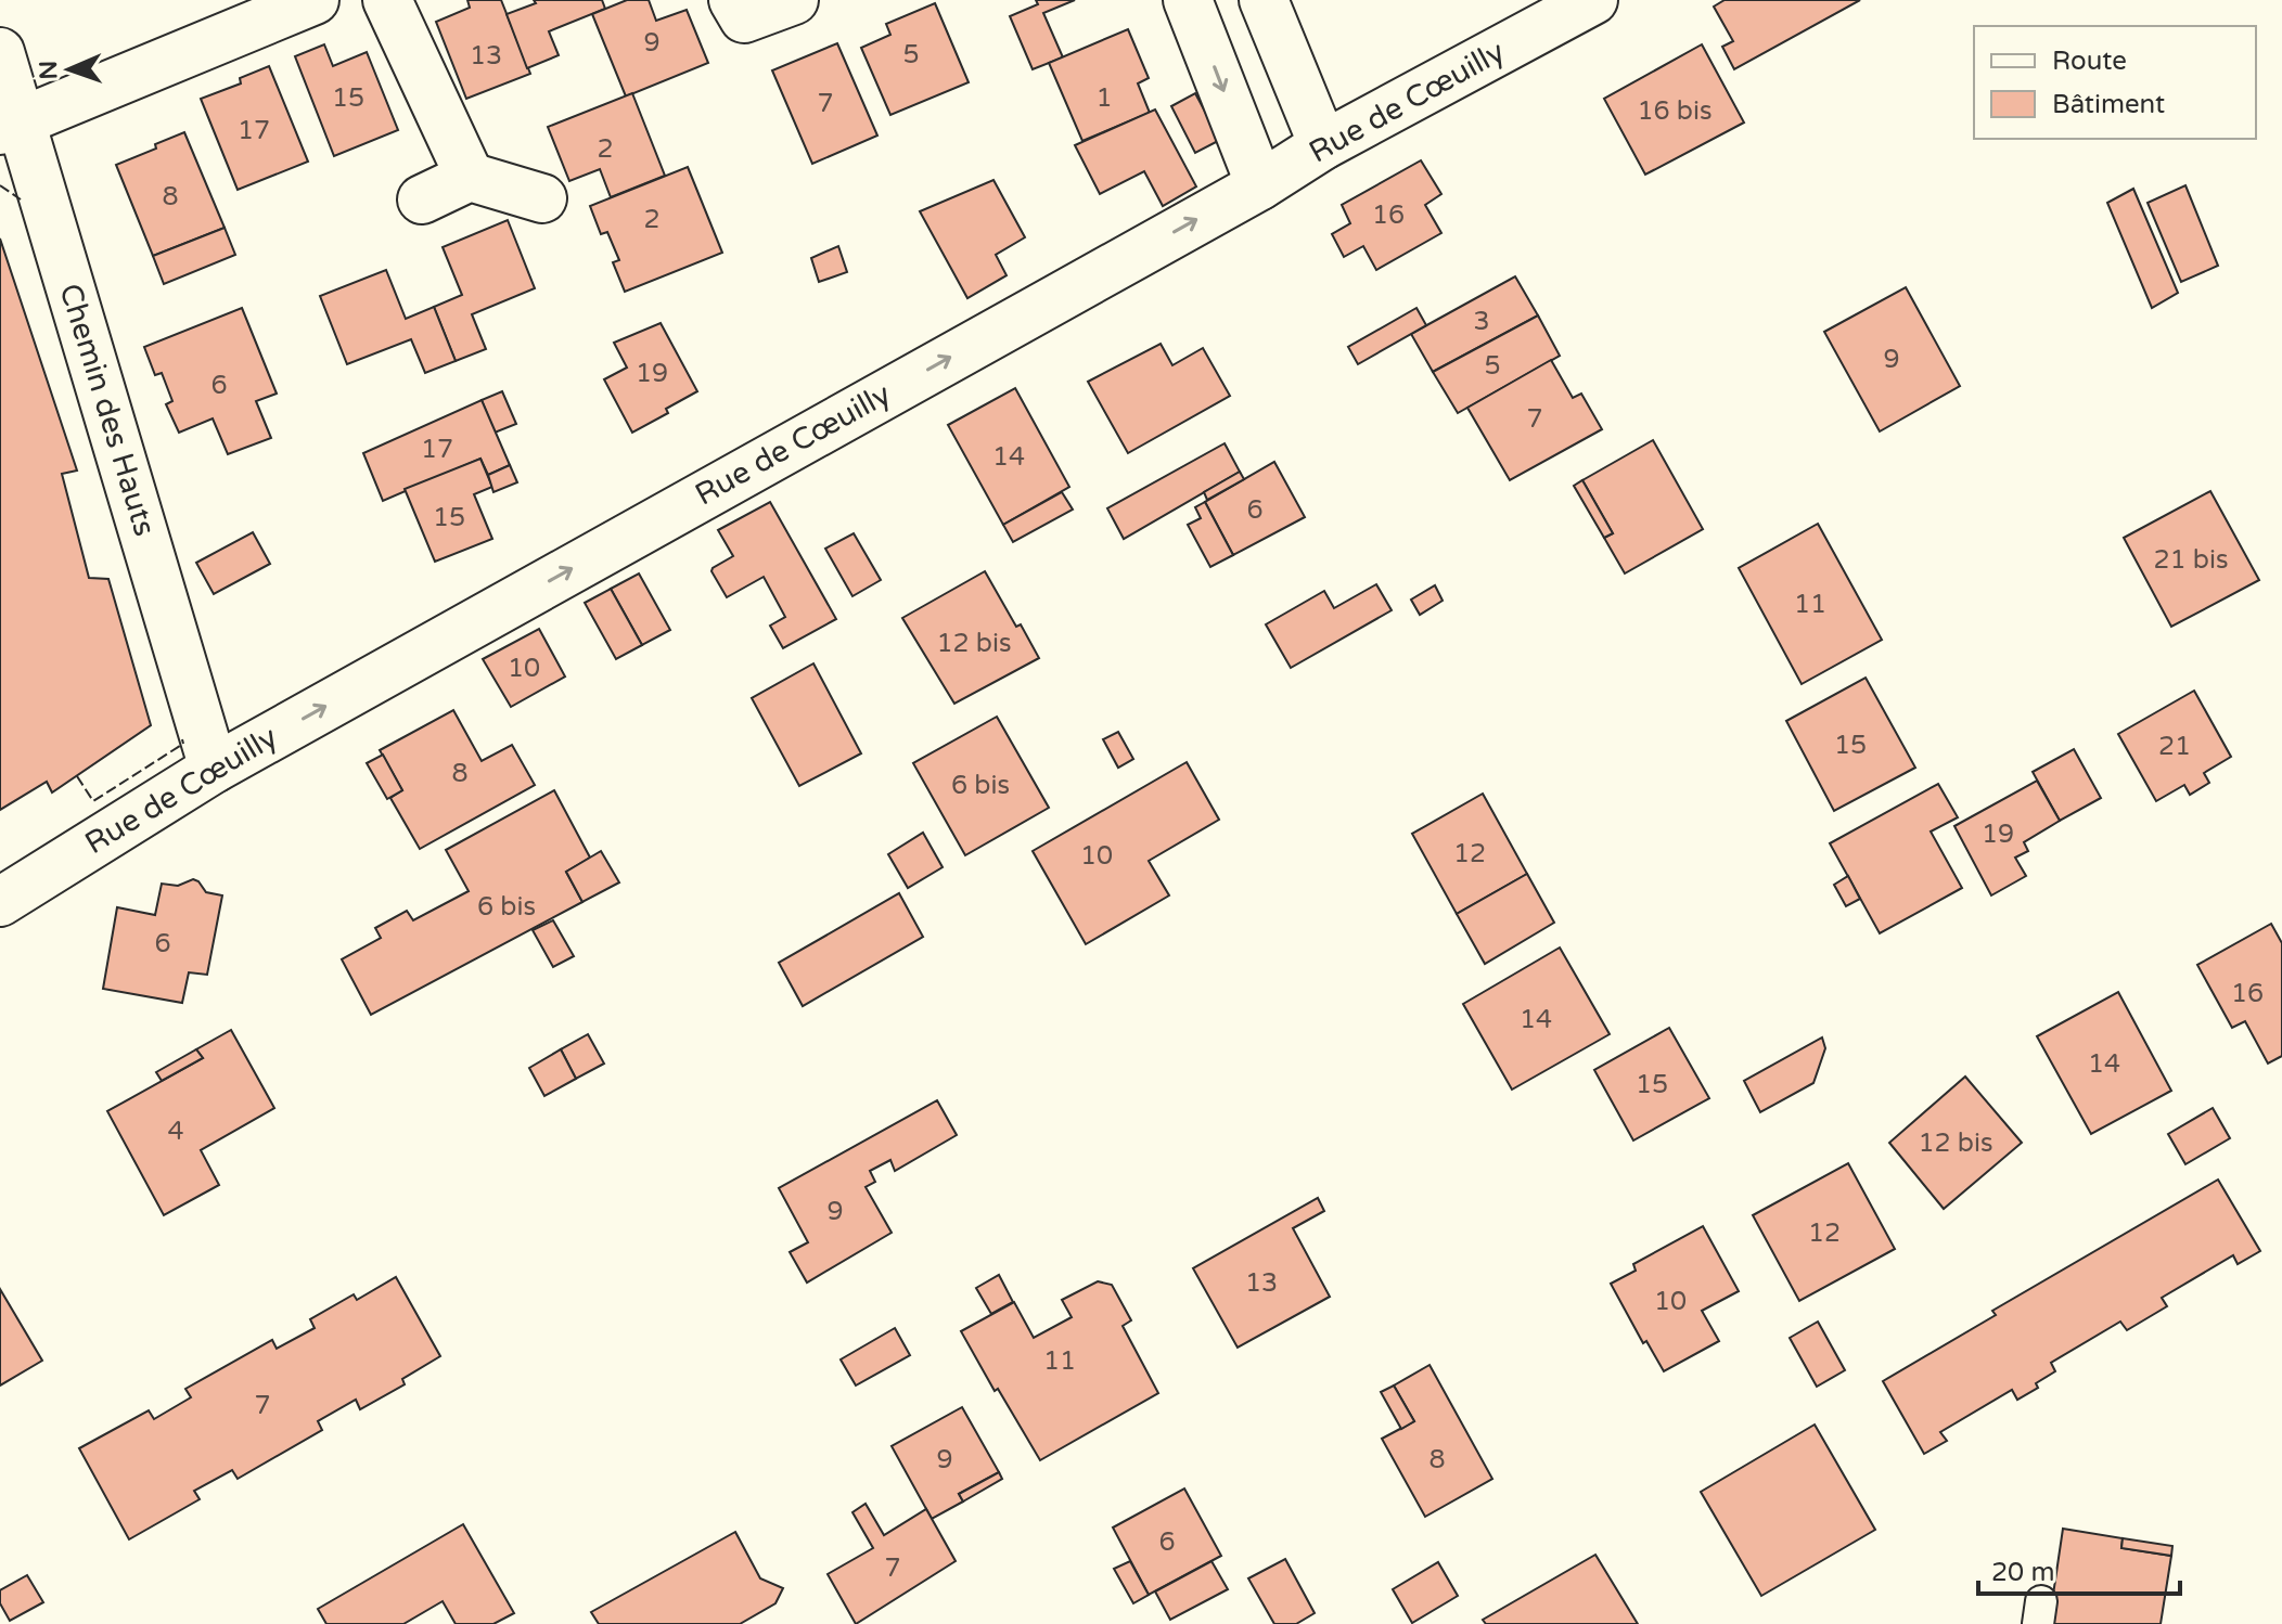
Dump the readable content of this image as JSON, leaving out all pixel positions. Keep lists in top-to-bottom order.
{
  "streets": {
    "street": ["Rue de Cœuilly", "Chemin des Hauts"]
  },
  "crossings": [
    ["Rue de Cœuilly", "Chemin des Hauts"]
  ],
  "one_way": ["Rue de Cœuilly"],
  "house_numbers": [
    "9",
    "5",
    "13",
    "15",
    "1",
    "7",
    "16 bis",
    "17",
    "2",
    "8",
    "16",
    "2",
    "3",
    "9",
    "5",
    "19",
    "6",
    "7",
    "17",
    "14",
    "6",
    "15",
    "21 bis",
    "11",
    "12 bis",
    "10",
    "15",
    "21",
    "8",
    "6 bis",
    "19",
    "12",
    "10",
    "6 bis",
    "6",
    "16",
    "14",
    "14",
    "15",
    "4",
    "12 bis",
    "9",
    "12",
    "13",
    "10",
    "11",
    "7",
    "9",
    "8",
    "6",
    "7"
  ],
  "legend": ["Route", "Bâtiment"],
  "scale_bar": "20 m",
  "north": "left"
}
